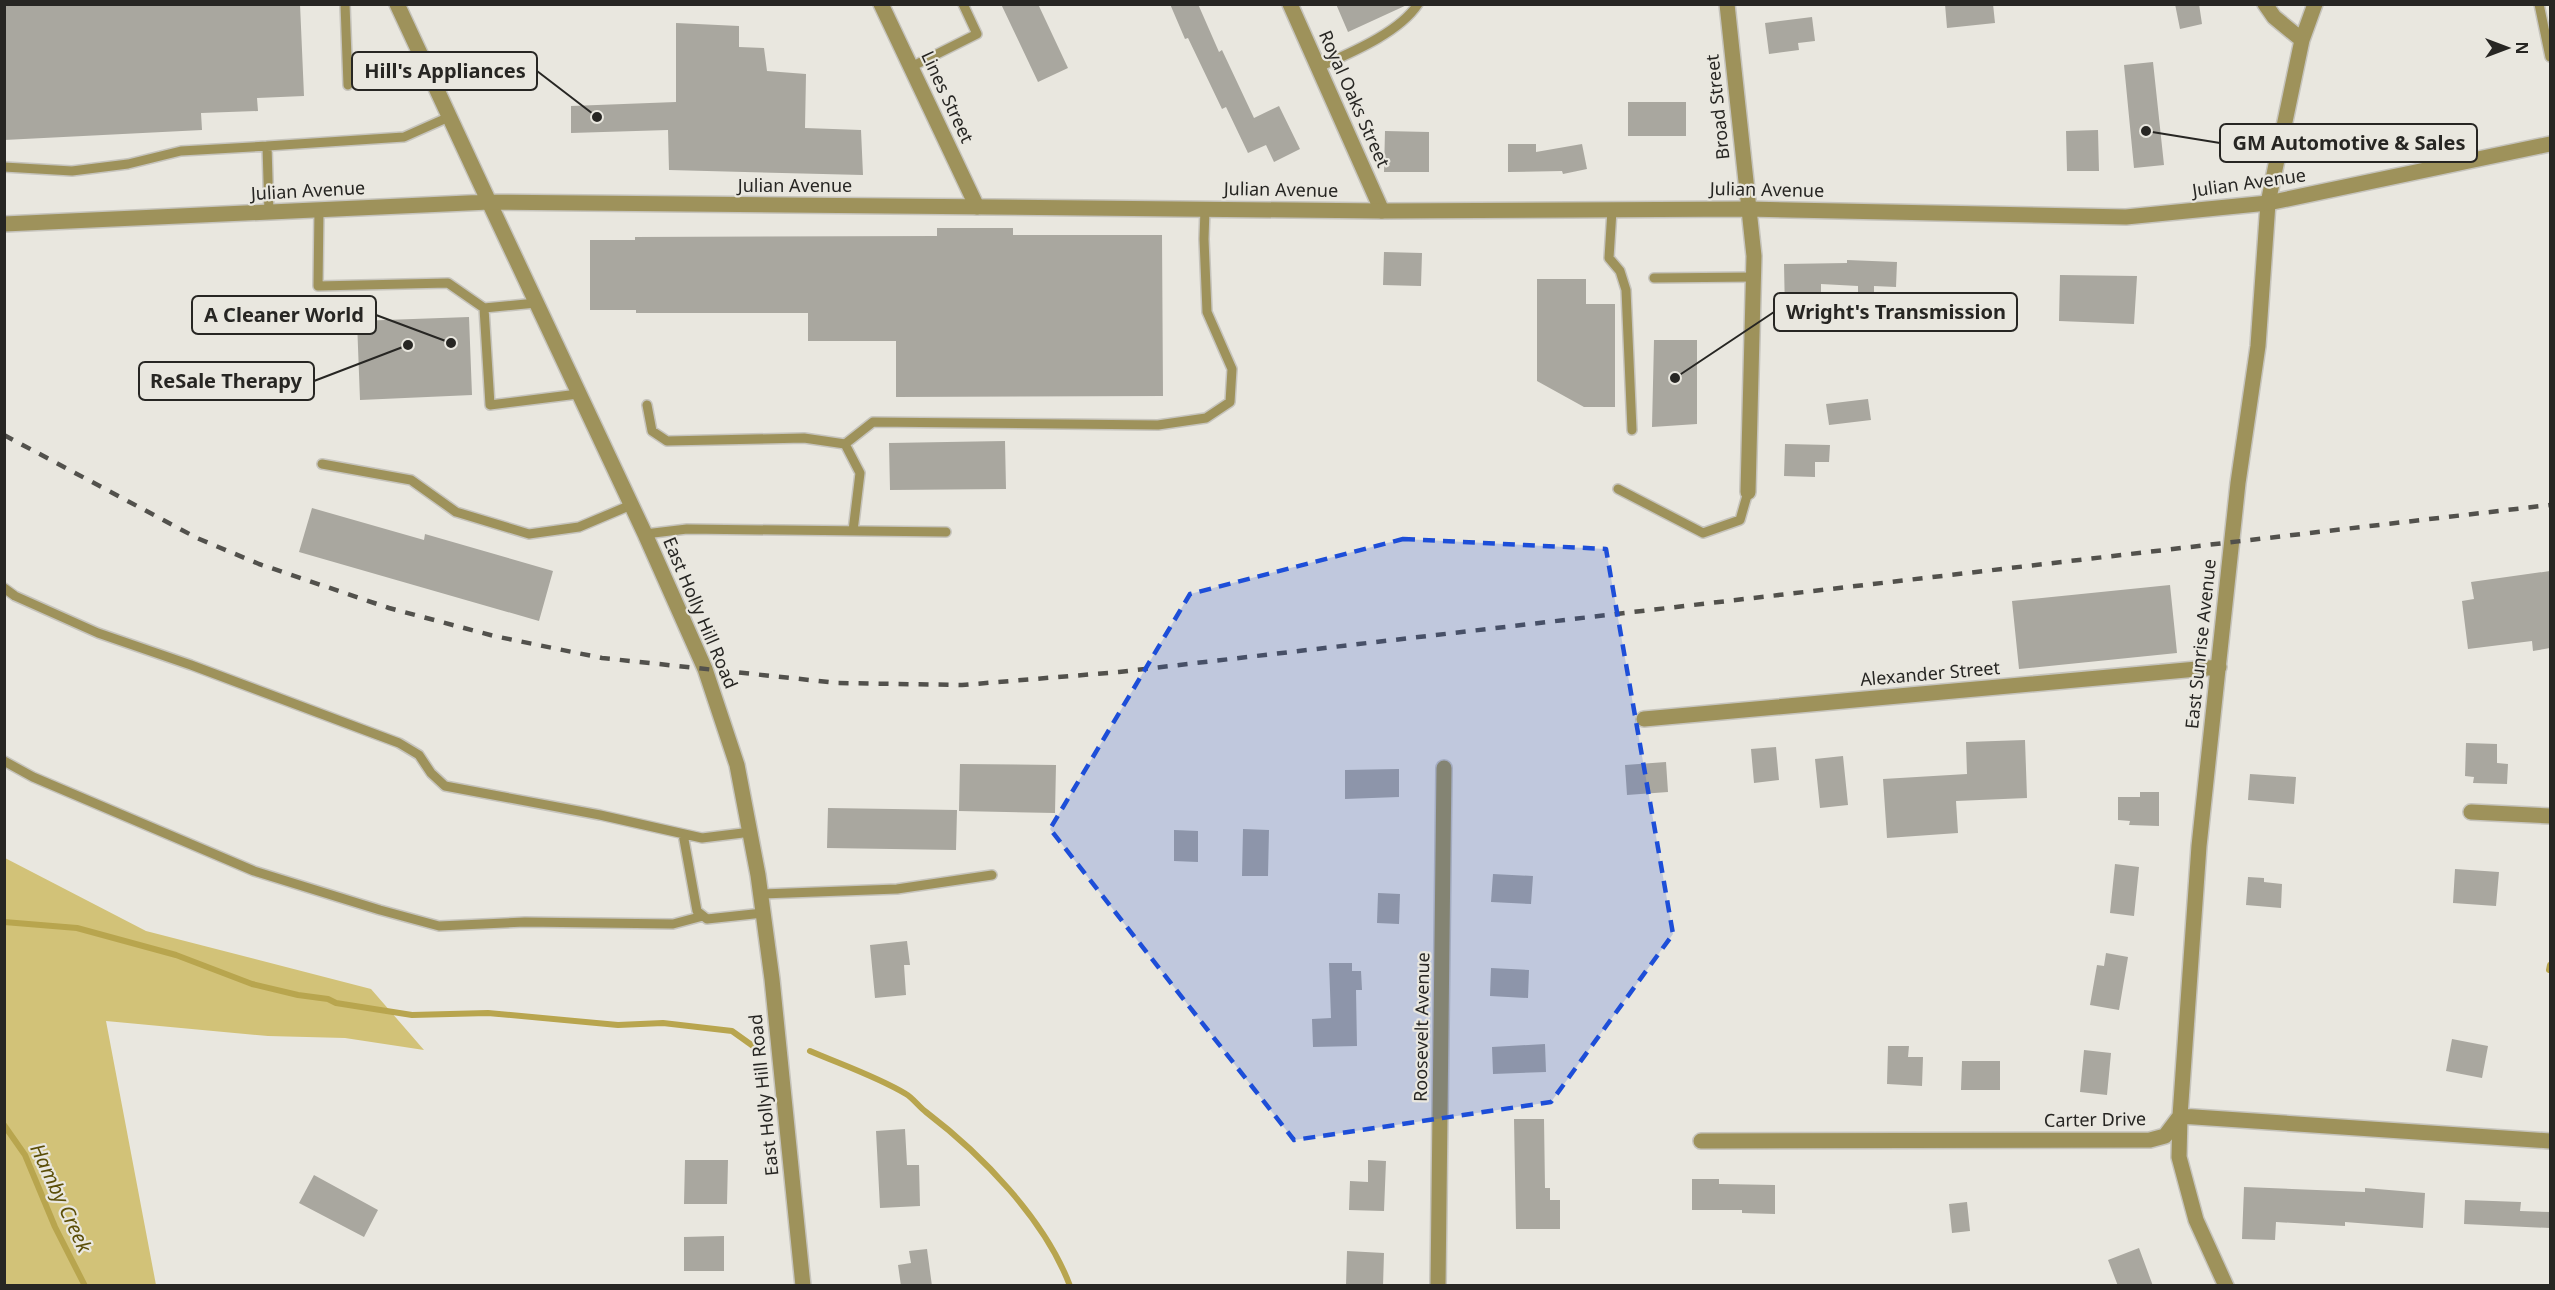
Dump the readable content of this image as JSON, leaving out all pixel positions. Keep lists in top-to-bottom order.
{
  "streets": {
    "street": [
      "Lines Street",
      "Royal Oaks Street",
      "Broad Street",
      "Julian Avenue",
      "East Holly Hill Road",
      "East Sunrise Avenue",
      "Alexander Street",
      "Roosevelt Avenue",
      "Carter Drive"
    ]
  },
  "crossings": [
    ["Lines Street", "Julian Avenue"],
    ["Royal Oaks Street", "Julian Avenue"],
    ["Broad Street", "Julian Avenue"],
    ["Julian Avenue", "East Holly Hill Road"],
    ["Julian Avenue", "East Sunrise Avenue"],
    ["East Sunrise Avenue", "Alexander Street"],
    ["East Sunrise Avenue", "Carter Drive"]
  ],
  "water": ["Hamby Creek"],
  "places": [
    "Hill's Appliances",
    "GM Automotive & Sales",
    "A Cleaner World",
    "ReSale Therapy",
    "Wright's Transmission"
  ],
  "north": "right"
}
